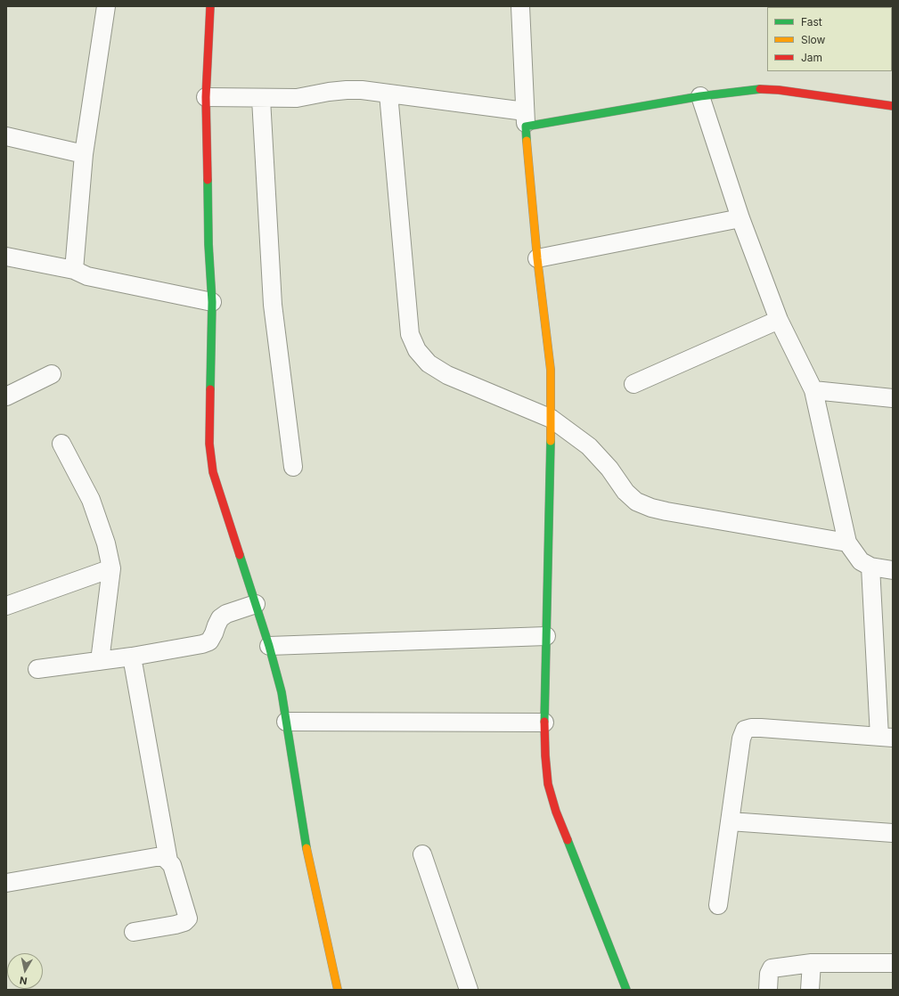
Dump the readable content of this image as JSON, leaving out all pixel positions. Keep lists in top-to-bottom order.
{
  "legend": ["Fast", "Slow", "Jam"],
  "north": "bottom"
}
